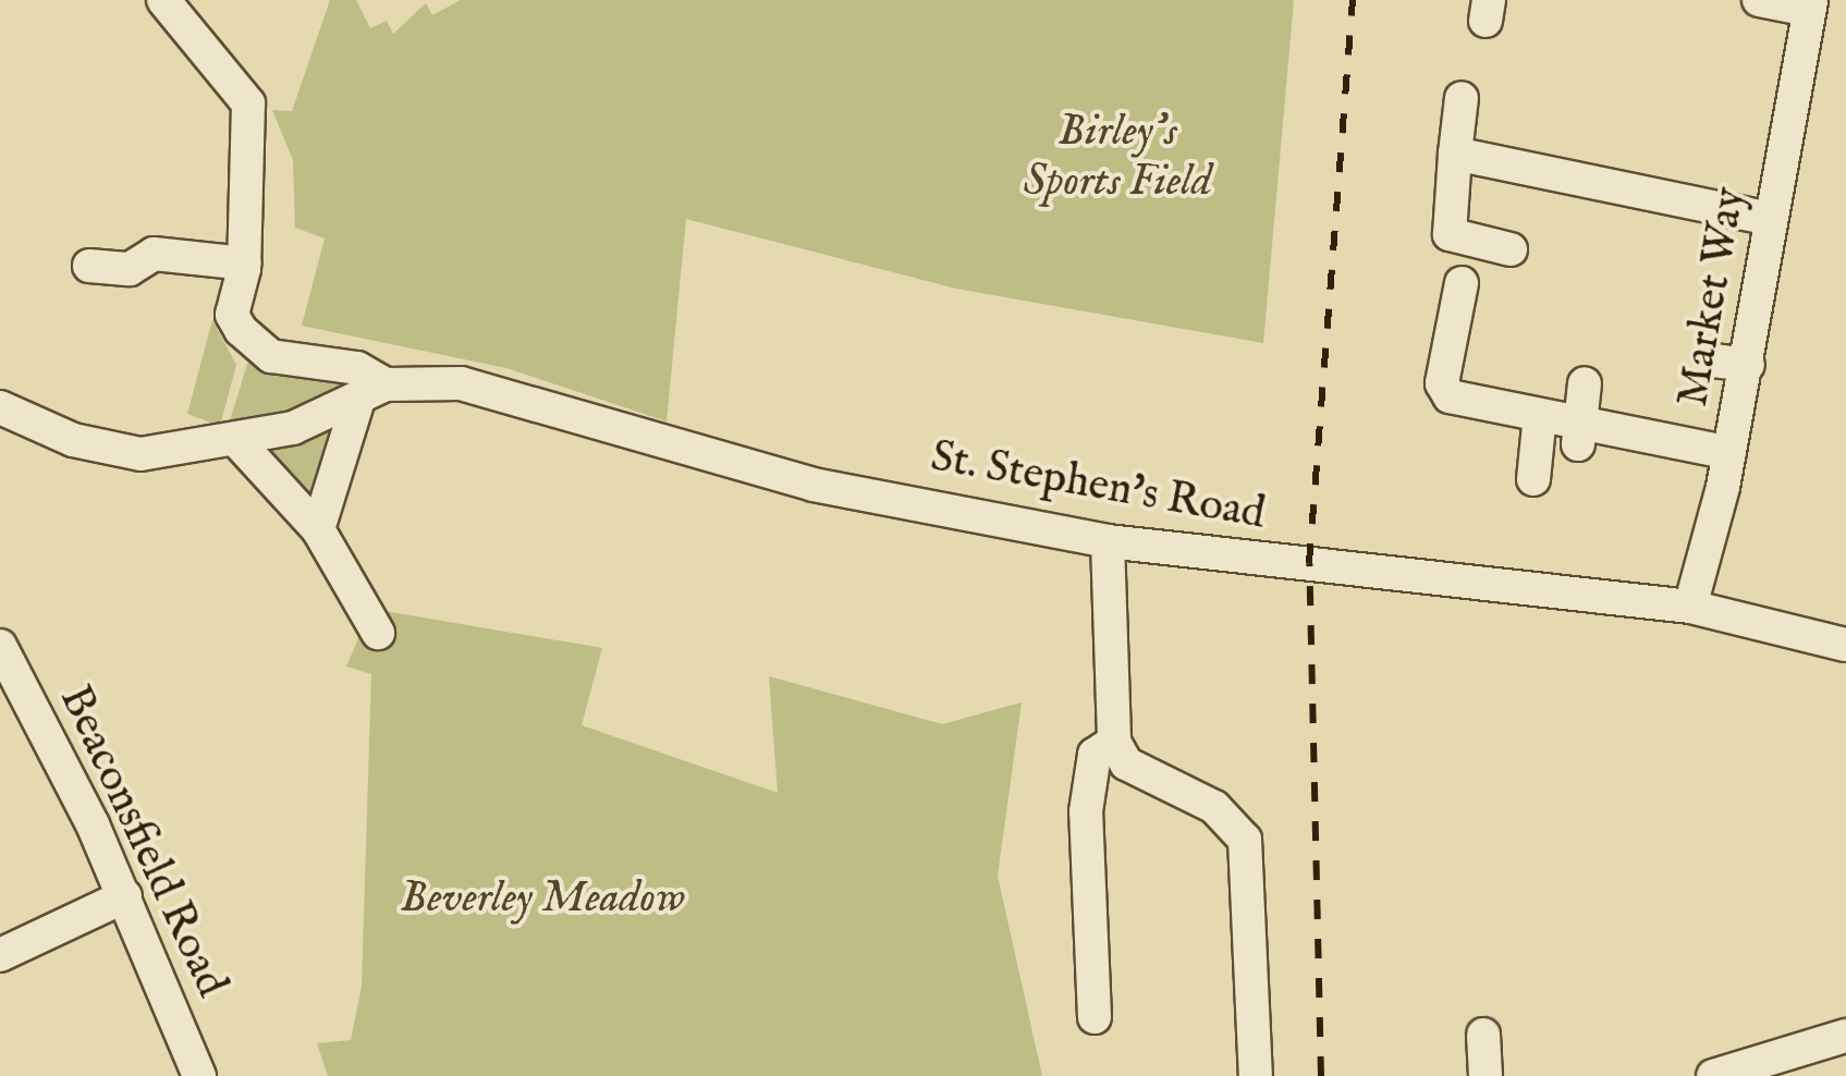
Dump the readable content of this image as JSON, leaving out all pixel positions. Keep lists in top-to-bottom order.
{
  "streets": {
    "street": ["Market Way", "St. Stephen's Road", "Beaconsfield Road"]
  },
  "crossings": [
    ["Market Way", "St. Stephen's Road"]
  ],
  "parks": ["Birley's Sports Field", "Beverley Meadow"]
}
